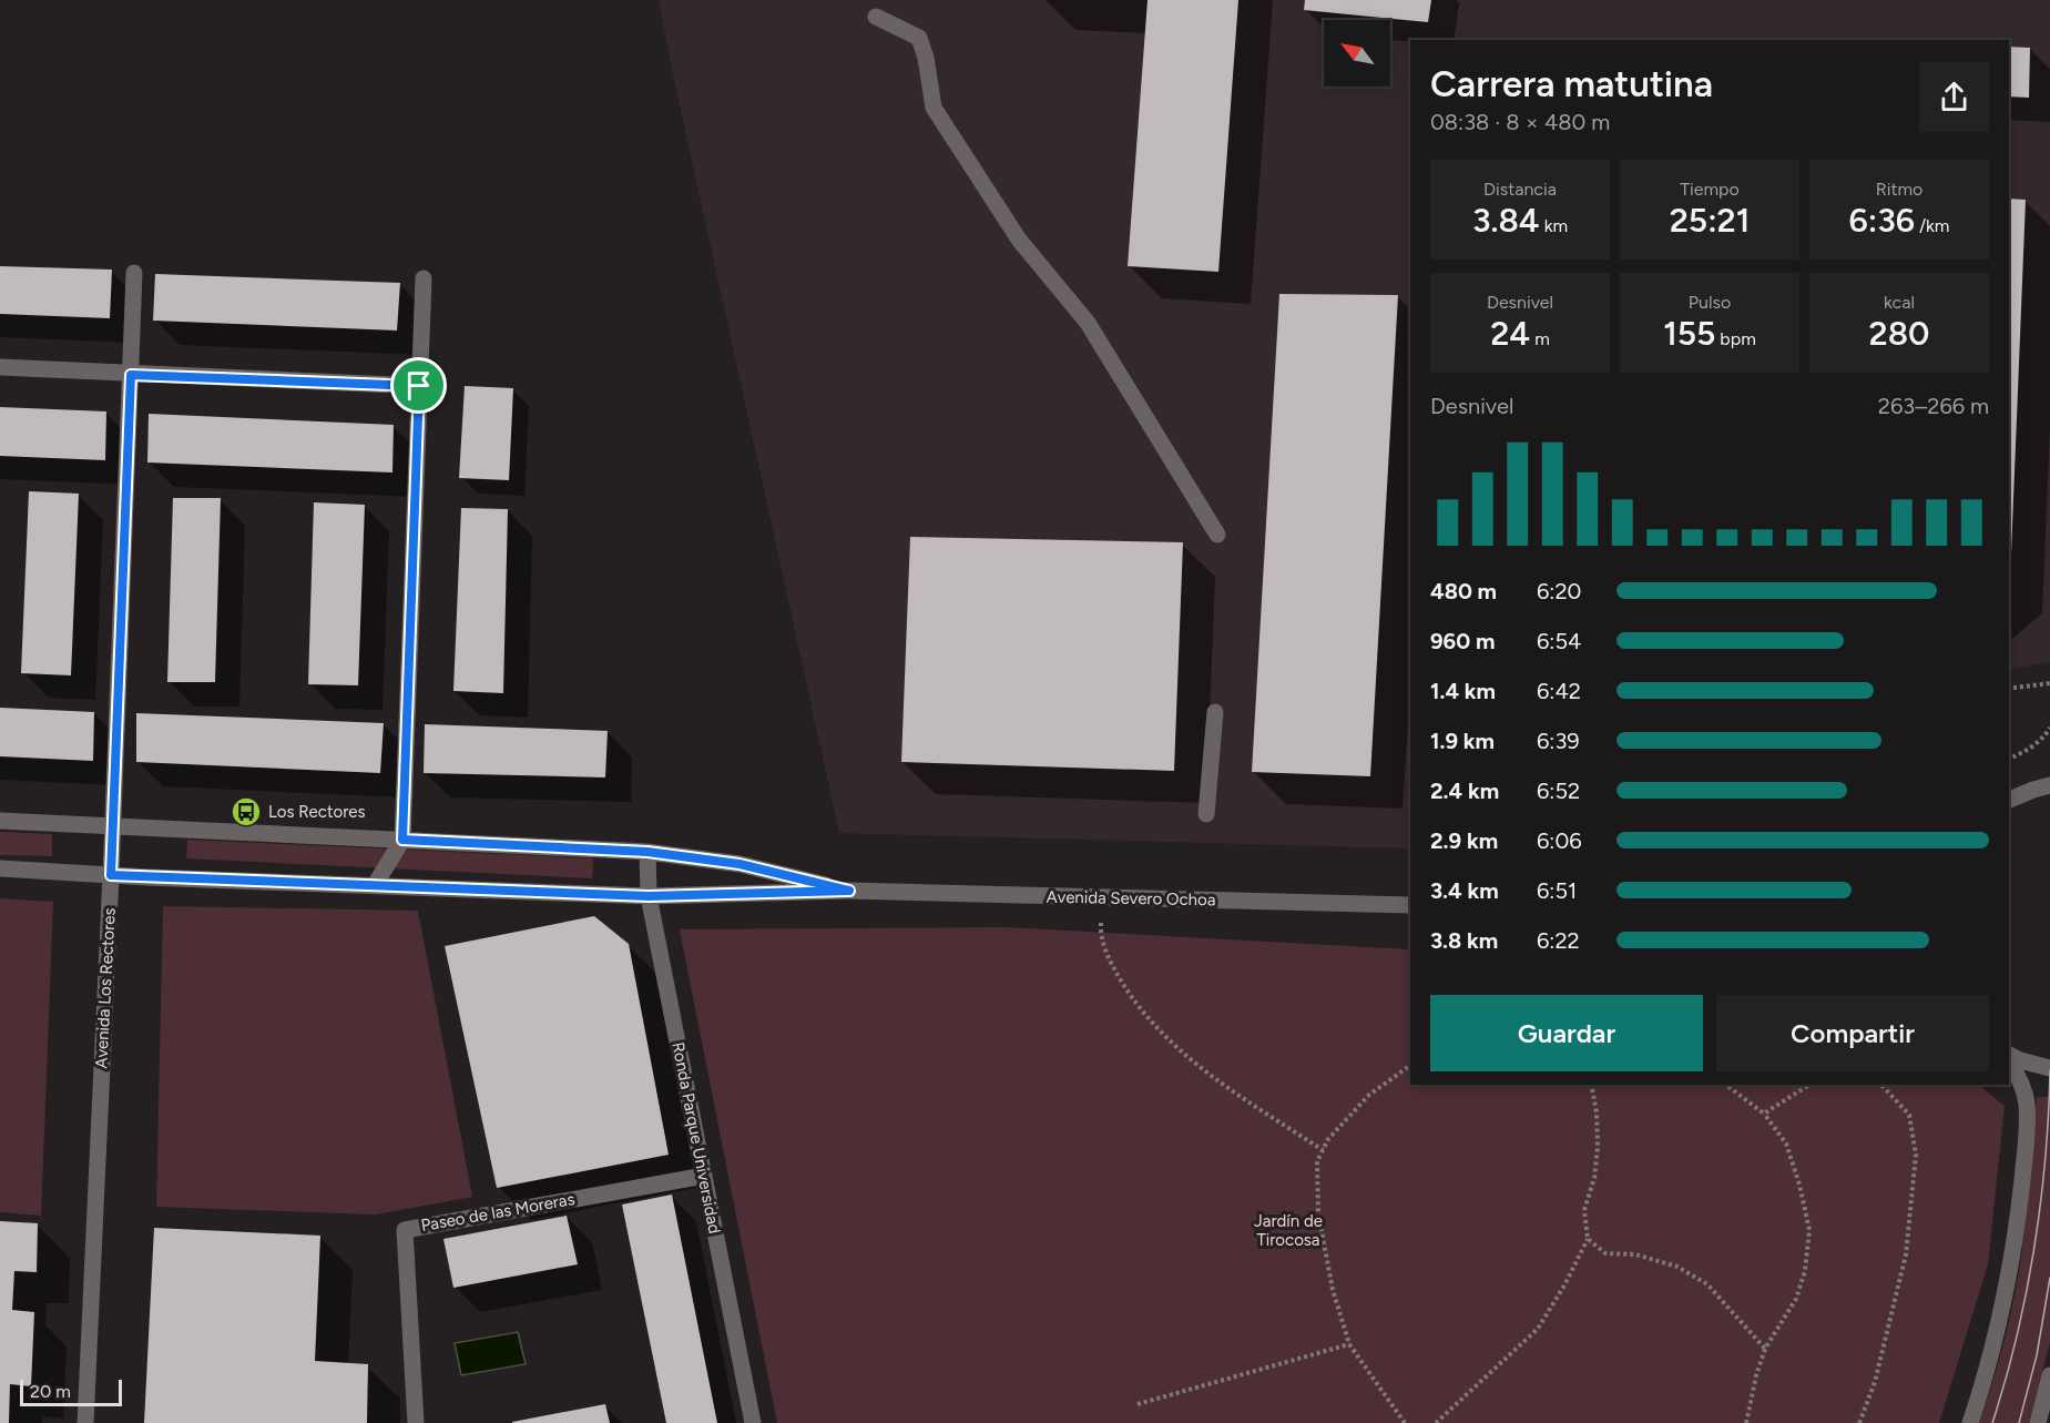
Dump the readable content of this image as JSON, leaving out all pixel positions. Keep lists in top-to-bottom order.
{
  "streets": {
    "street": [
      "Avenida Severo Ochoa",
      "Avenida Los Rectores",
      "Ronda Parque Universidad",
      "Paseo de las Moreras"
    ]
  },
  "crossings": [
    ["Avenida Severo Ochoa", "Avenida Los Rectores"],
    ["Avenida Severo Ochoa", "Ronda Parque Universidad"],
    ["Ronda Parque Universidad", "Paseo de las Moreras"]
  ],
  "parks": ["Jardín de Tirocosa"],
  "places": {
    "bus stop": ["Los Rectores"]
  },
  "scale_bar": "20 m",
  "north": "top left",
  "page": {
    "heading": ["Carrera matutina", "08:38 · 8 × 480 m"],
    "stats": [
      ["Distancia", "3.84 km"],
      ["Tiempo", "25:21"],
      ["Ritmo", "6:36 /km"],
      ["Desnivel", "24 m"],
      ["Pulso", "155 bpm"],
      ["kcal", "280"]
    ],
    "chart": ["Desnivel", "263–266 m"],
    "list": [
      {
        "name": "480 m",
        "note": "6:20"
      },
      {
        "name": "960 m",
        "note": "6:54"
      },
      {
        "name": "1.4 km",
        "note": "6:42"
      },
      {
        "name": "1.9 km",
        "note": "6:39"
      },
      {
        "name": "2.4 km",
        "note": "6:52"
      },
      {
        "name": "2.9 km",
        "note": "6:06"
      },
      {
        "name": "3.4 km",
        "note": "6:51"
      },
      {
        "name": "3.8 km",
        "note": "6:22"
      }
    ],
    "buttons": ["Guardar", "Compartir"],
    "scale": "20 m"
  }
}
